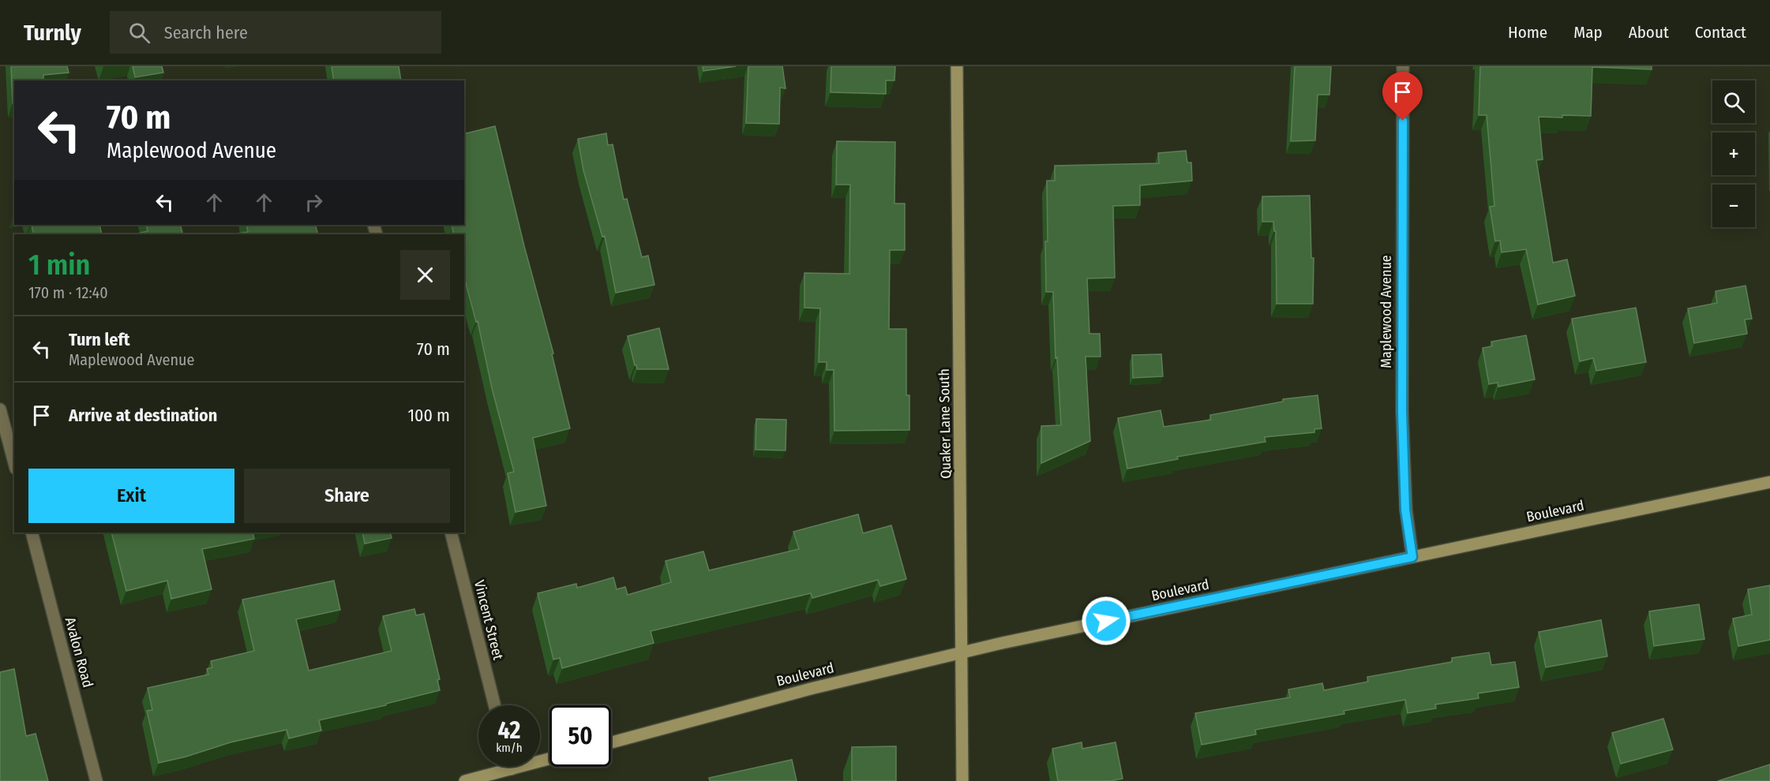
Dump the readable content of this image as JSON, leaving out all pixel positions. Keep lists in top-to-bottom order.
{
  "streets": {
    "main road": ["Quaker Lane South", "Boulevard"],
    "street": ["Maplewood Avenue", "Vincent Street", "Avalon Road"]
  },
  "crossings": [
    ["Maplewood Avenue", "Boulevard"],
    ["Quaker Lane South", "Boulevard"]
  ],
  "page": {
    "header": "Turnly",
    "search": "Search here",
    "nav": [
      "Home",
      "Map",
      "About",
      "Contact"
    ],
    "map_buttons": ["+", "−"],
    "turn": ["70 m", "Maplewood Avenue"],
    "heading": ["1 min", "170 m · 12:40"],
    "list": [
      {
        "name": "Turn left",
        "note": "Maplewood Avenue",
        "value": "70 m"
      },
      {
        "name": "Arrive at destination",
        "value": "100 m"
      }
    ],
    "buttons": ["Exit", "Share"],
    "speed": "42 km/h",
    "limit": "50"
  }
}
